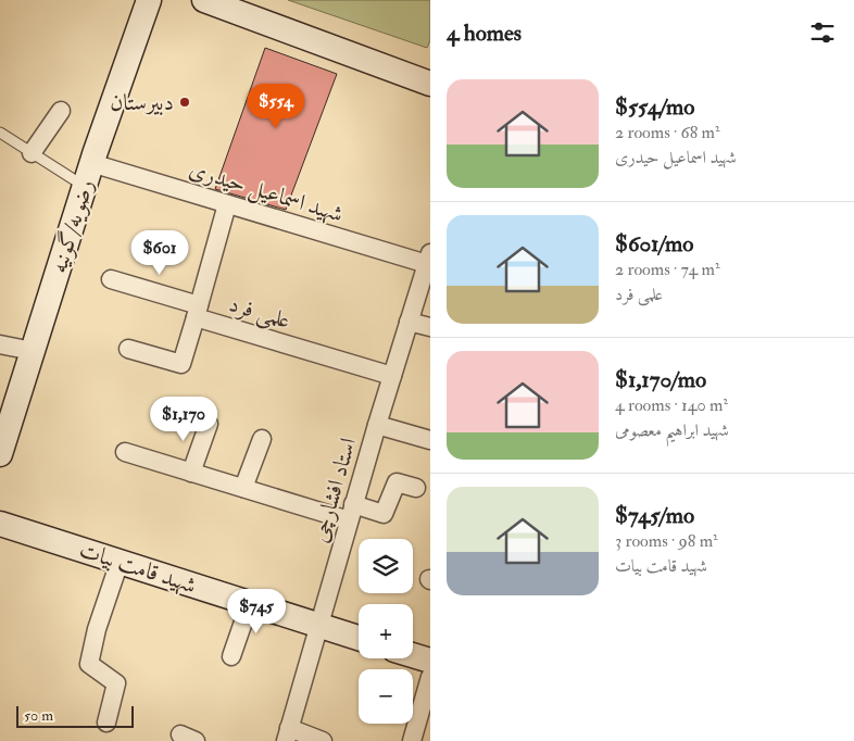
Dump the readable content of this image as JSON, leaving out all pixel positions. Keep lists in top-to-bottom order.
{
  "streets": {
    "main road": ["رضویه/گونیه", "شهید قامت بیات"],
    "street": ["شهید اسماعیل حیدری", "علمی فرد", "استاد افشارچی"]
  },
  "crossings": [
    ["شهید اسماعیل حیدری", "رضویه/گونیه"],
    ["شهید اسماعیل حیدری", "علمی فرد"],
    ["شهید اسماعیل حیدری", "استاد افشارچی"],
    ["علمی فرد", "استاد افشارچی"],
    ["استاد افشارچی", "شهید قامت بیات"]
  ],
  "places": ["دبیرستان"],
  "scale_bar": "50 m",
  "page": {
    "heading": "4 homes",
    "list": [
      {
        "name": "$554/mo",
        "note": "2 rooms · 68 m² · شهید اسماعیل حیدری"
      },
      {
        "name": "$601/mo",
        "note": "2 rooms · 74 m² · علمی فرد"
      },
      {
        "name": "$1,170/mo",
        "note": "4 rooms · 140 m² · شهید ابراهیم معصومی"
      },
      {
        "name": "$745/mo",
        "note": "3 rooms · 98 m² · شهید قامت بیات"
      }
    ],
    "price": [
      "$554",
      "$601",
      "$1,170",
      "$745"
    ],
    "map_buttons": ["+", "−"],
    "scale": "50 m"
  }
}
